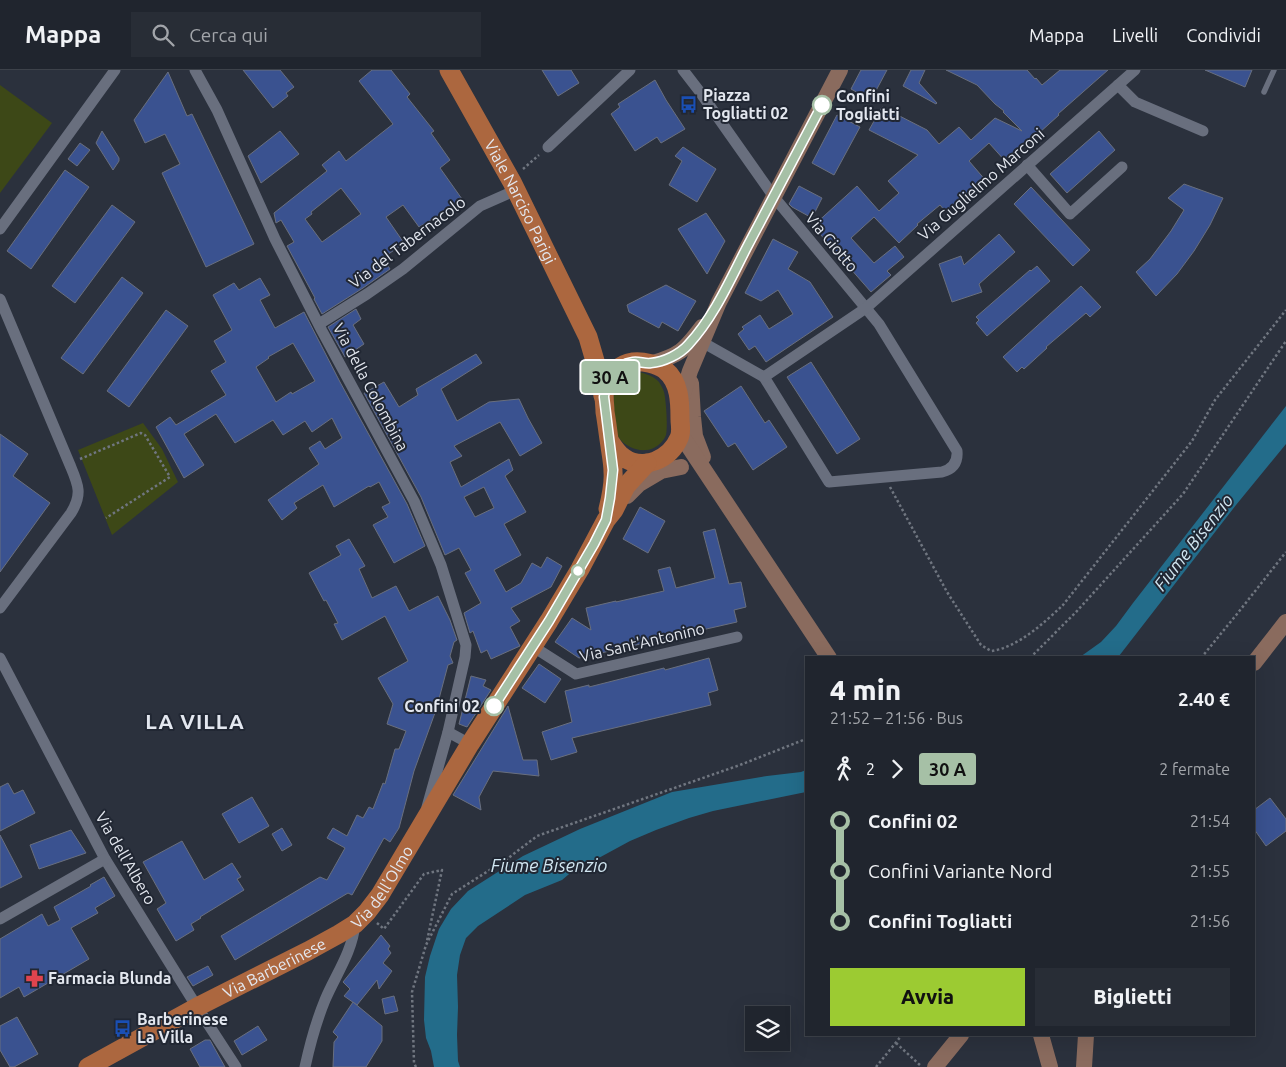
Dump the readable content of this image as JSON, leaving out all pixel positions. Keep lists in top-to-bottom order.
{
  "streets": {
    "main road": ["Viale Narciso Parigi", "Via dell'Olmo", "Via Barberinese"],
    "street": [
      "Via Guglielmo Marconi",
      "Via del Tabernacolo",
      "Via Giotto",
      "Via della Colombina",
      "Via Sant'Antonino",
      "Via dell'Albero"
    ]
  },
  "crossings": [
    ["Via Guglielmo Marconi", "Via Giotto"],
    ["Viale Narciso Parigi", "Via del Tabernacolo"],
    ["Viale Narciso Parigi", "Via dell'Olmo"],
    ["Via del Tabernacolo", "Via della Colombina"],
    ["Via della Colombina", "Via dell'Olmo"],
    ["Via Sant'Antonino", "Via dell'Olmo"],
    ["Via dell'Albero", "Via Barberinese"],
    ["Via dell'Olmo", "Via Barberinese"]
  ],
  "districts": ["LA VILLA"],
  "water": ["Fiume Bisenzio"],
  "places": {
    "bus stop": ["Piazza Togliatti 02", "Barberinese La Villa"],
    "other": ["Confini Togliatti", "Confini 02"],
    "pharmacy": ["Farmacia Blunda"]
  },
  "page": {
    "header": "Mappa",
    "search": "Cerca qui",
    "nav": ["Mappa", "Livelli", "Condividi"],
    "on_map": "30 A",
    "heading": ["4 min", "21:52 – 21:56 · Bus", "2.40 €"],
    "legs": ["2", "30 A", "2 fermate"],
    "list": [
      {
        "name": "Confini 02",
        "value": "21:54"
      },
      {
        "name": "Confini Variante Nord",
        "value": "21:55"
      },
      {
        "name": "Confini Togliatti",
        "value": "21:56"
      }
    ],
    "buttons": ["Avvia", "Biglietti"]
  }
}
